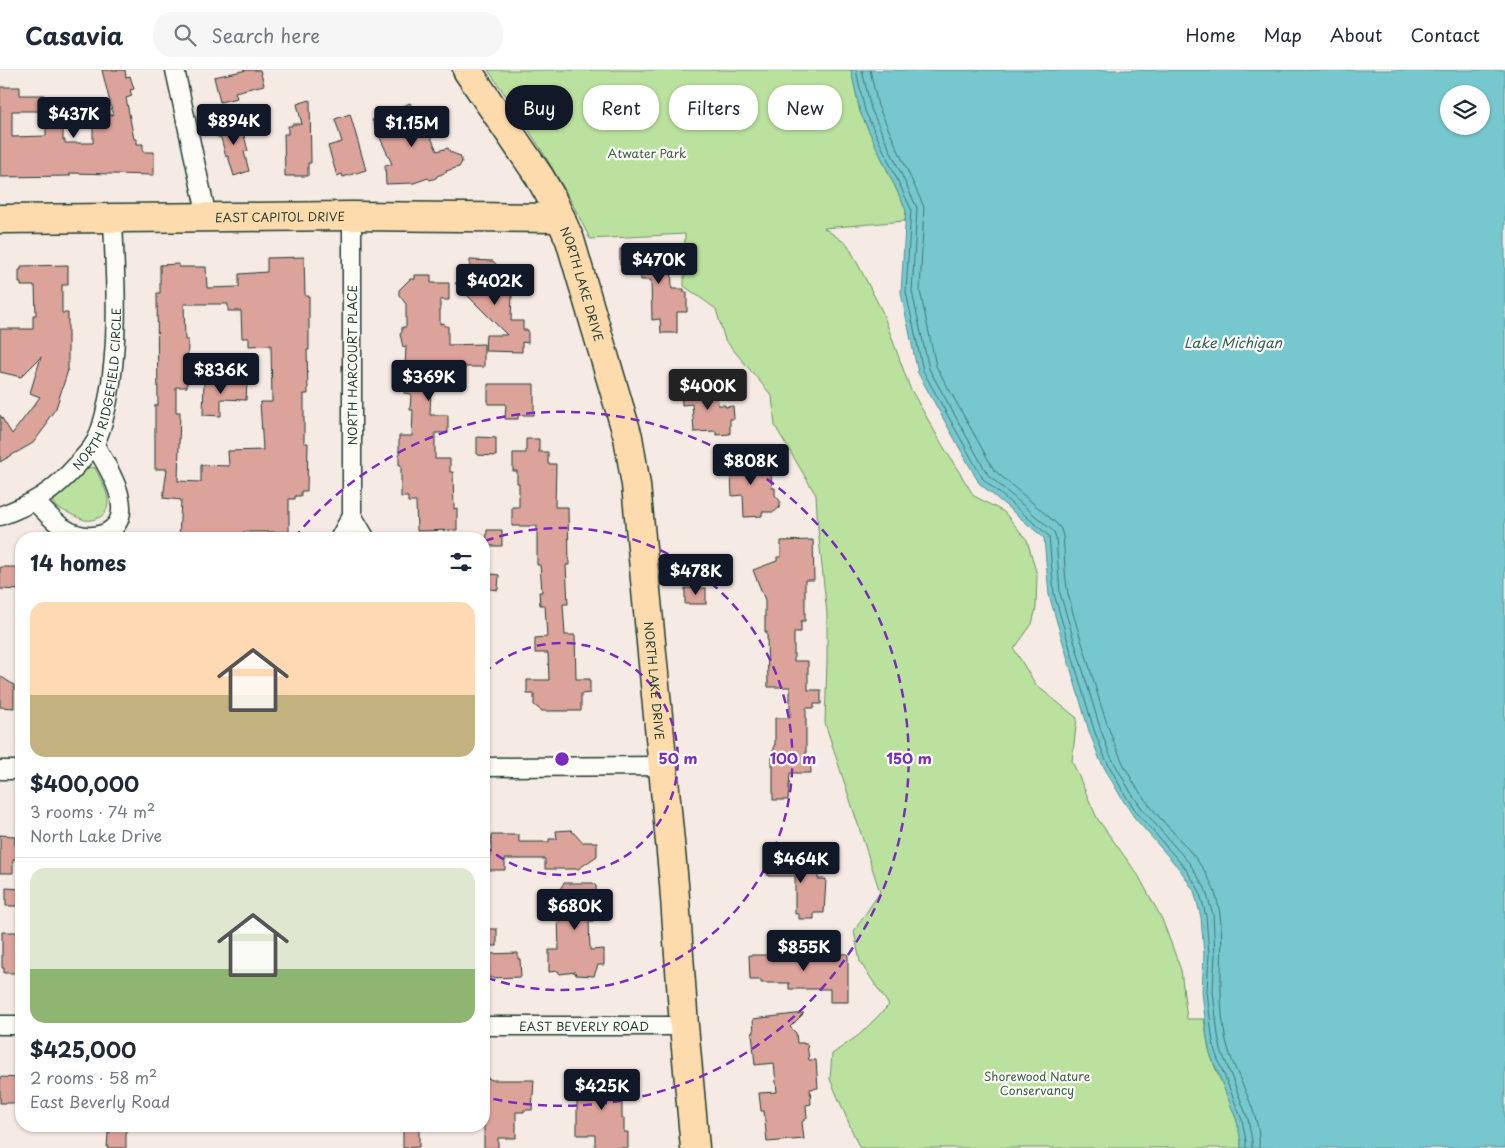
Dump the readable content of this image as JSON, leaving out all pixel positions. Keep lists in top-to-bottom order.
{
  "streets": {
    "main road": ["EAST CAPITOL DRIVE", "NORTH LAKE DRIVE"],
    "street": ["NORTH HARCOURT PLACE", "NORTH RIDGEFIELD CIRCLE", "EAST BEVERLY ROAD"]
  },
  "crossings": [
    ["EAST CAPITOL DRIVE", "NORTH LAKE DRIVE"],
    ["EAST CAPITOL DRIVE", "NORTH HARCOURT PLACE"],
    ["EAST CAPITOL DRIVE", "NORTH RIDGEFIELD CIRCLE"],
    ["NORTH LAKE DRIVE", "EAST BEVERLY ROAD"]
  ],
  "water": ["Lake Michigan"],
  "parks": ["Atwater Park", "Shorewood Nature Conservancy"],
  "page": {
    "header": "Casavia",
    "search": "Search here",
    "nav": [
      "Home",
      "Map",
      "About",
      "Contact"
    ],
    "chip": [
      "Buy",
      "Rent",
      "Filters",
      "New"
    ],
    "price": [
      "$437K",
      "$894K",
      "$1.15M",
      "$470K",
      "$402K",
      "$836K",
      "$369K",
      "$400K",
      "$808K",
      "$478K",
      "$464K",
      "$680K",
      "$855K",
      "$425K"
    ],
    "heading": "14 homes",
    "list": [
      {
        "name": "$400,000",
        "note": "3 rooms · 74 m² · North Lake Drive"
      },
      {
        "name": "$425,000",
        "note": "2 rooms · 58 m² · East Beverly Road"
      }
    ]
  },
  "rings": ["50 m", "100 m", "150 m"]
}
